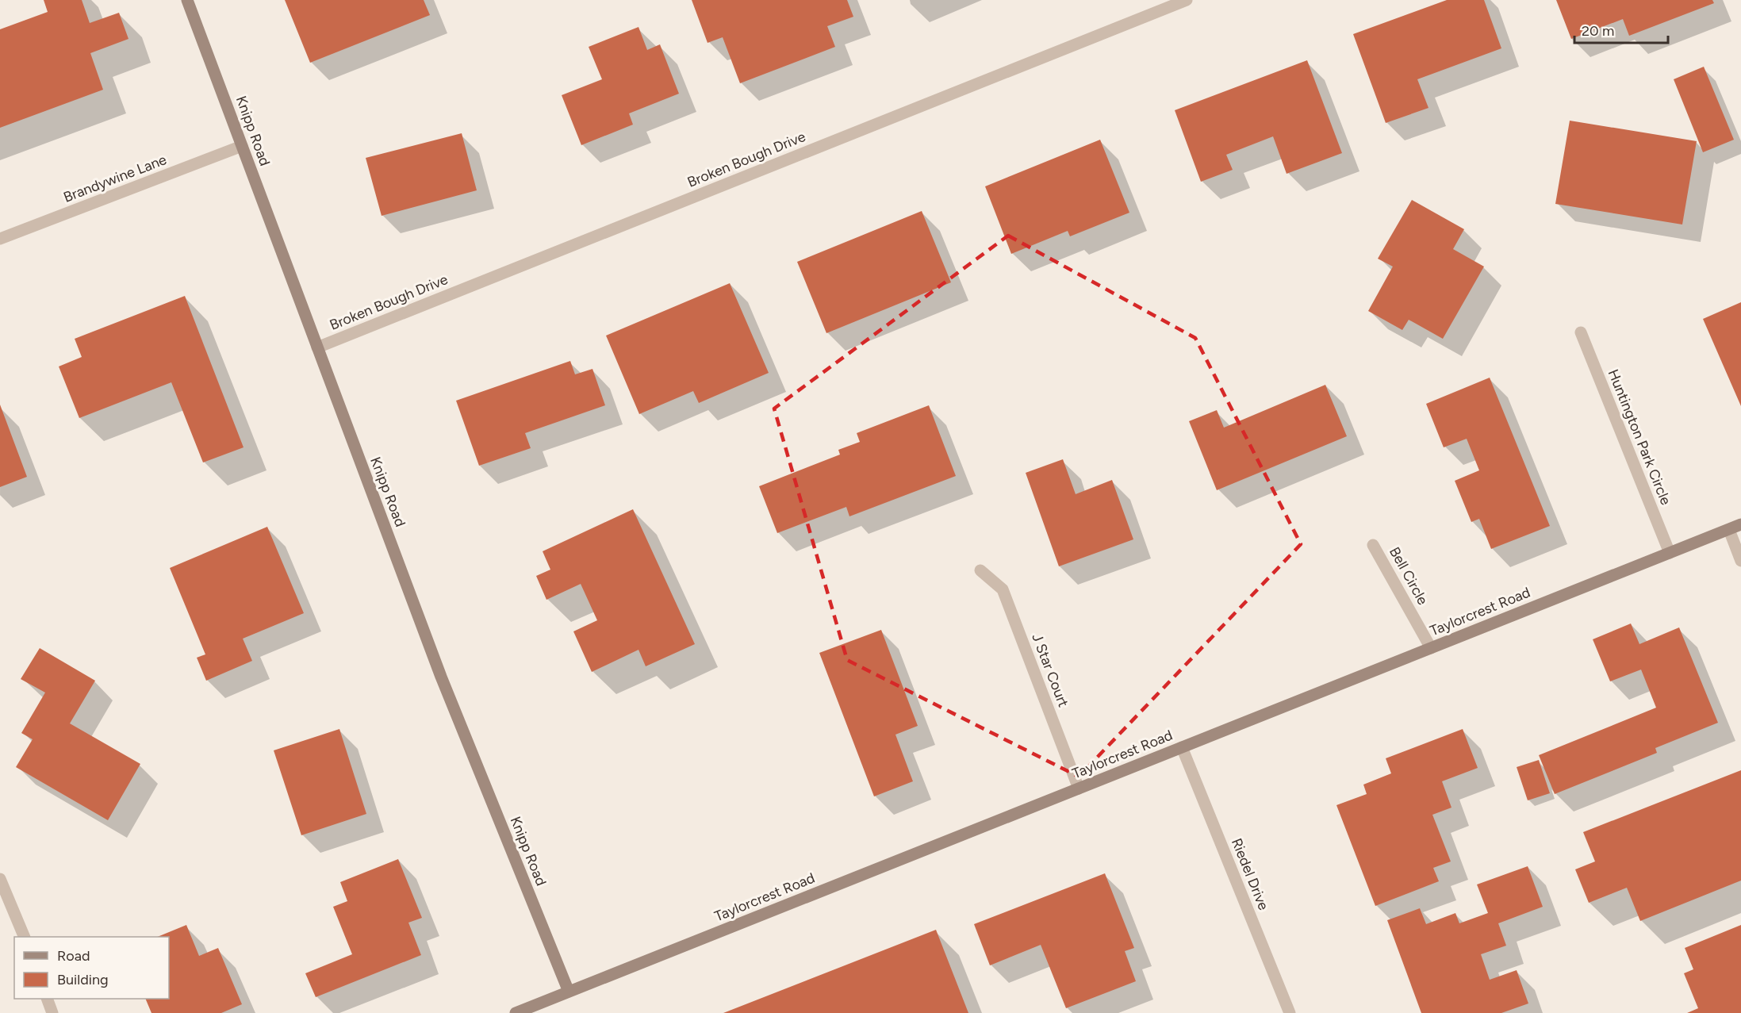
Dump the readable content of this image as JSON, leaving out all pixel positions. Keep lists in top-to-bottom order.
{
  "streets": {
    "street": [
      "Knipp Road",
      "Broken Bough Drive",
      "Brandywine Lane",
      "Huntington Park Circle",
      "Bell Circle",
      "Taylorcrest Road",
      "J Star Court",
      "Riedel Drive"
    ]
  },
  "crossings": [
    ["Knipp Road", "Broken Bough Drive"],
    ["Knipp Road", "Brandywine Lane"],
    ["Knipp Road", "Taylorcrest Road"],
    ["Huntington Park Circle", "Taylorcrest Road"],
    ["Bell Circle", "Taylorcrest Road"],
    ["Taylorcrest Road", "J Star Court"],
    ["Taylorcrest Road", "Riedel Drive"]
  ],
  "legend": ["Road", "Building"],
  "scale_bar": "20 m"
}
